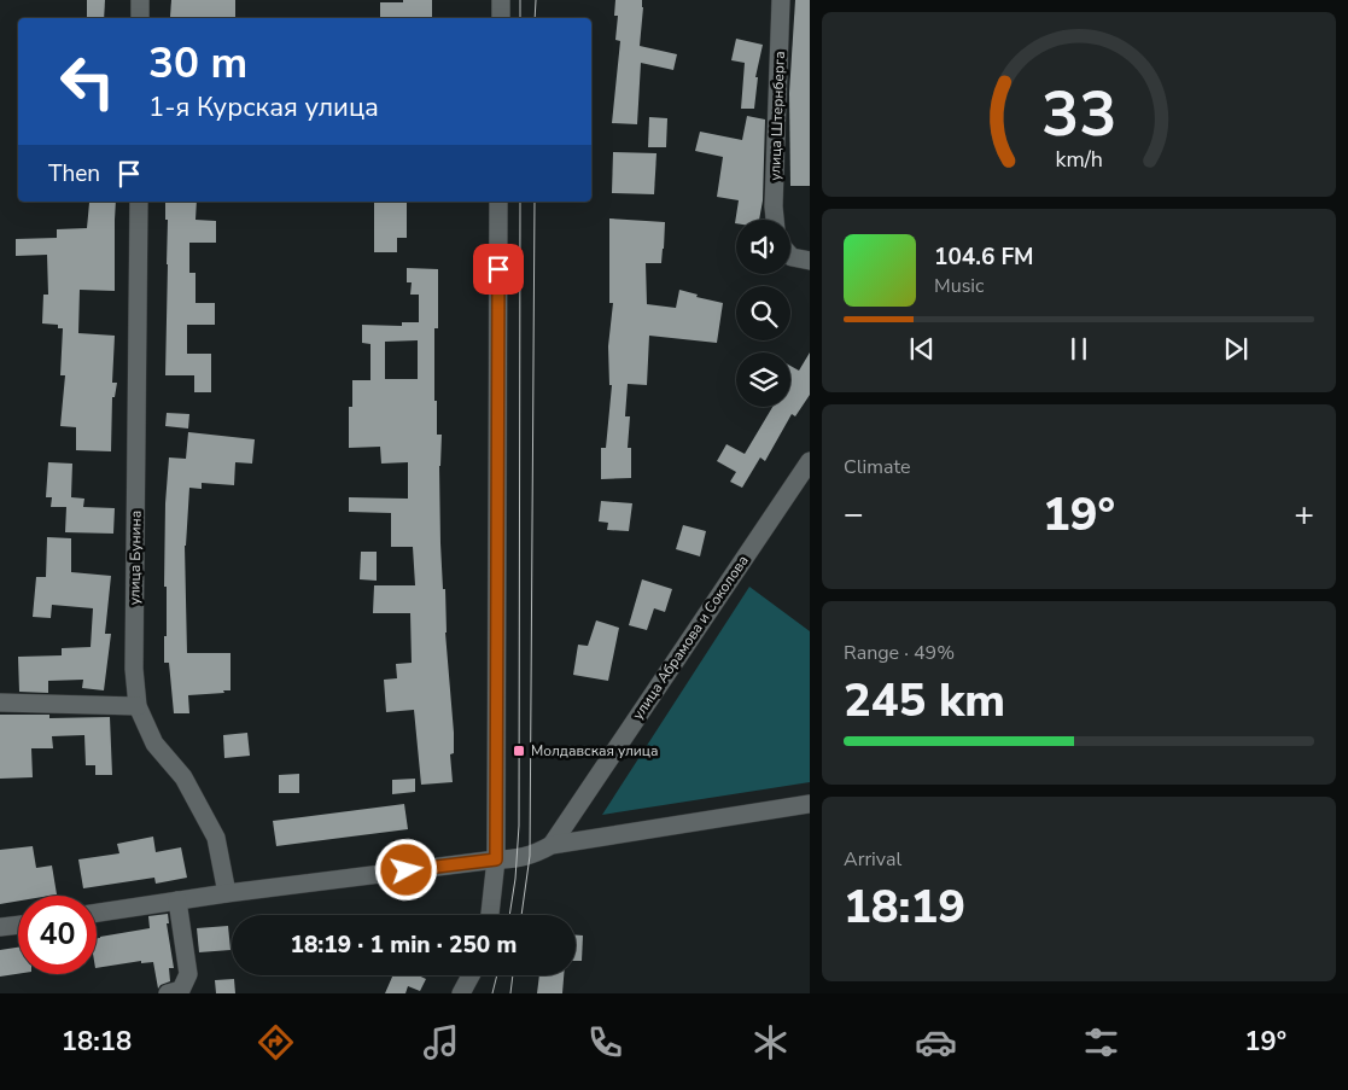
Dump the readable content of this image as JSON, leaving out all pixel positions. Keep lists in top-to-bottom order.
{
  "streets": {
    "street": ["улица Штернберга", "улица Бунина", "улица Абрамова и Соколова"]
  },
  "places": {
    "transit": ["Молдавская улица"]
  },
  "page": {
    "turn": ["30 m", "1-я Курская улица"],
    "then": "Then",
    "song": ["104.6 FM", "Music"],
    "tile": [
      "Climate",
      ["Range · 49%", "245 km"],
      ["Arrival", "18:19"]
    ],
    "heat": ["−", "19°", "+"],
    "limit": "40",
    "trip": "18:19 · 1 min · 250 m",
    "tabs": ["18:18", "19°"],
    "gauge": ["33", "km/h"]
  }
}
